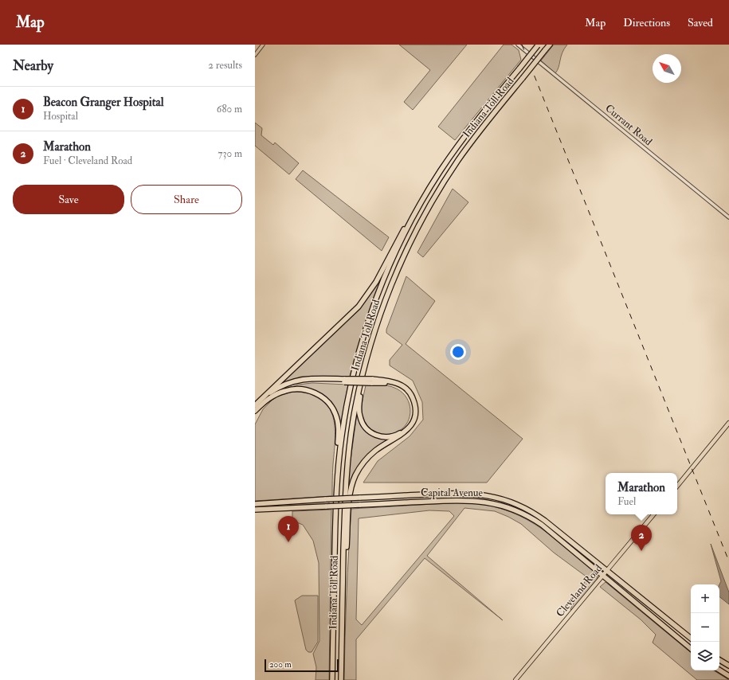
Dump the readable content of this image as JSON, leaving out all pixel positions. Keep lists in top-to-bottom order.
{
  "streets": {
    "highway": ["Indiana Toll Road", "Capital Avenue"],
    "main road": ["Cleveland Road"],
    "street": ["Currant Road"]
  },
  "crossings": [
    ["Capital Avenue", "Cleveland Road"]
  ],
  "scale_bar": "200 m",
  "north": "top left",
  "page": {
    "header": "Map",
    "nav": ["Map", "Directions", "Saved"],
    "heading": ["Nearby", "2 results"],
    "list": [
      {
        "mark": "1",
        "name": "Beacon Granger Hospital",
        "note": "Hospital",
        "value": "680 m"
      },
      {
        "mark": "2",
        "name": "Marathon",
        "note": "Fuel · Cleveland Road",
        "value": "730 m"
      }
    ],
    "buttons": ["Save", "Share"],
    "popup": ["Marathon", "Fuel"],
    "pins": ["1", "2"],
    "map_buttons": ["+", "−"],
    "scale": "200 m"
  }
}
